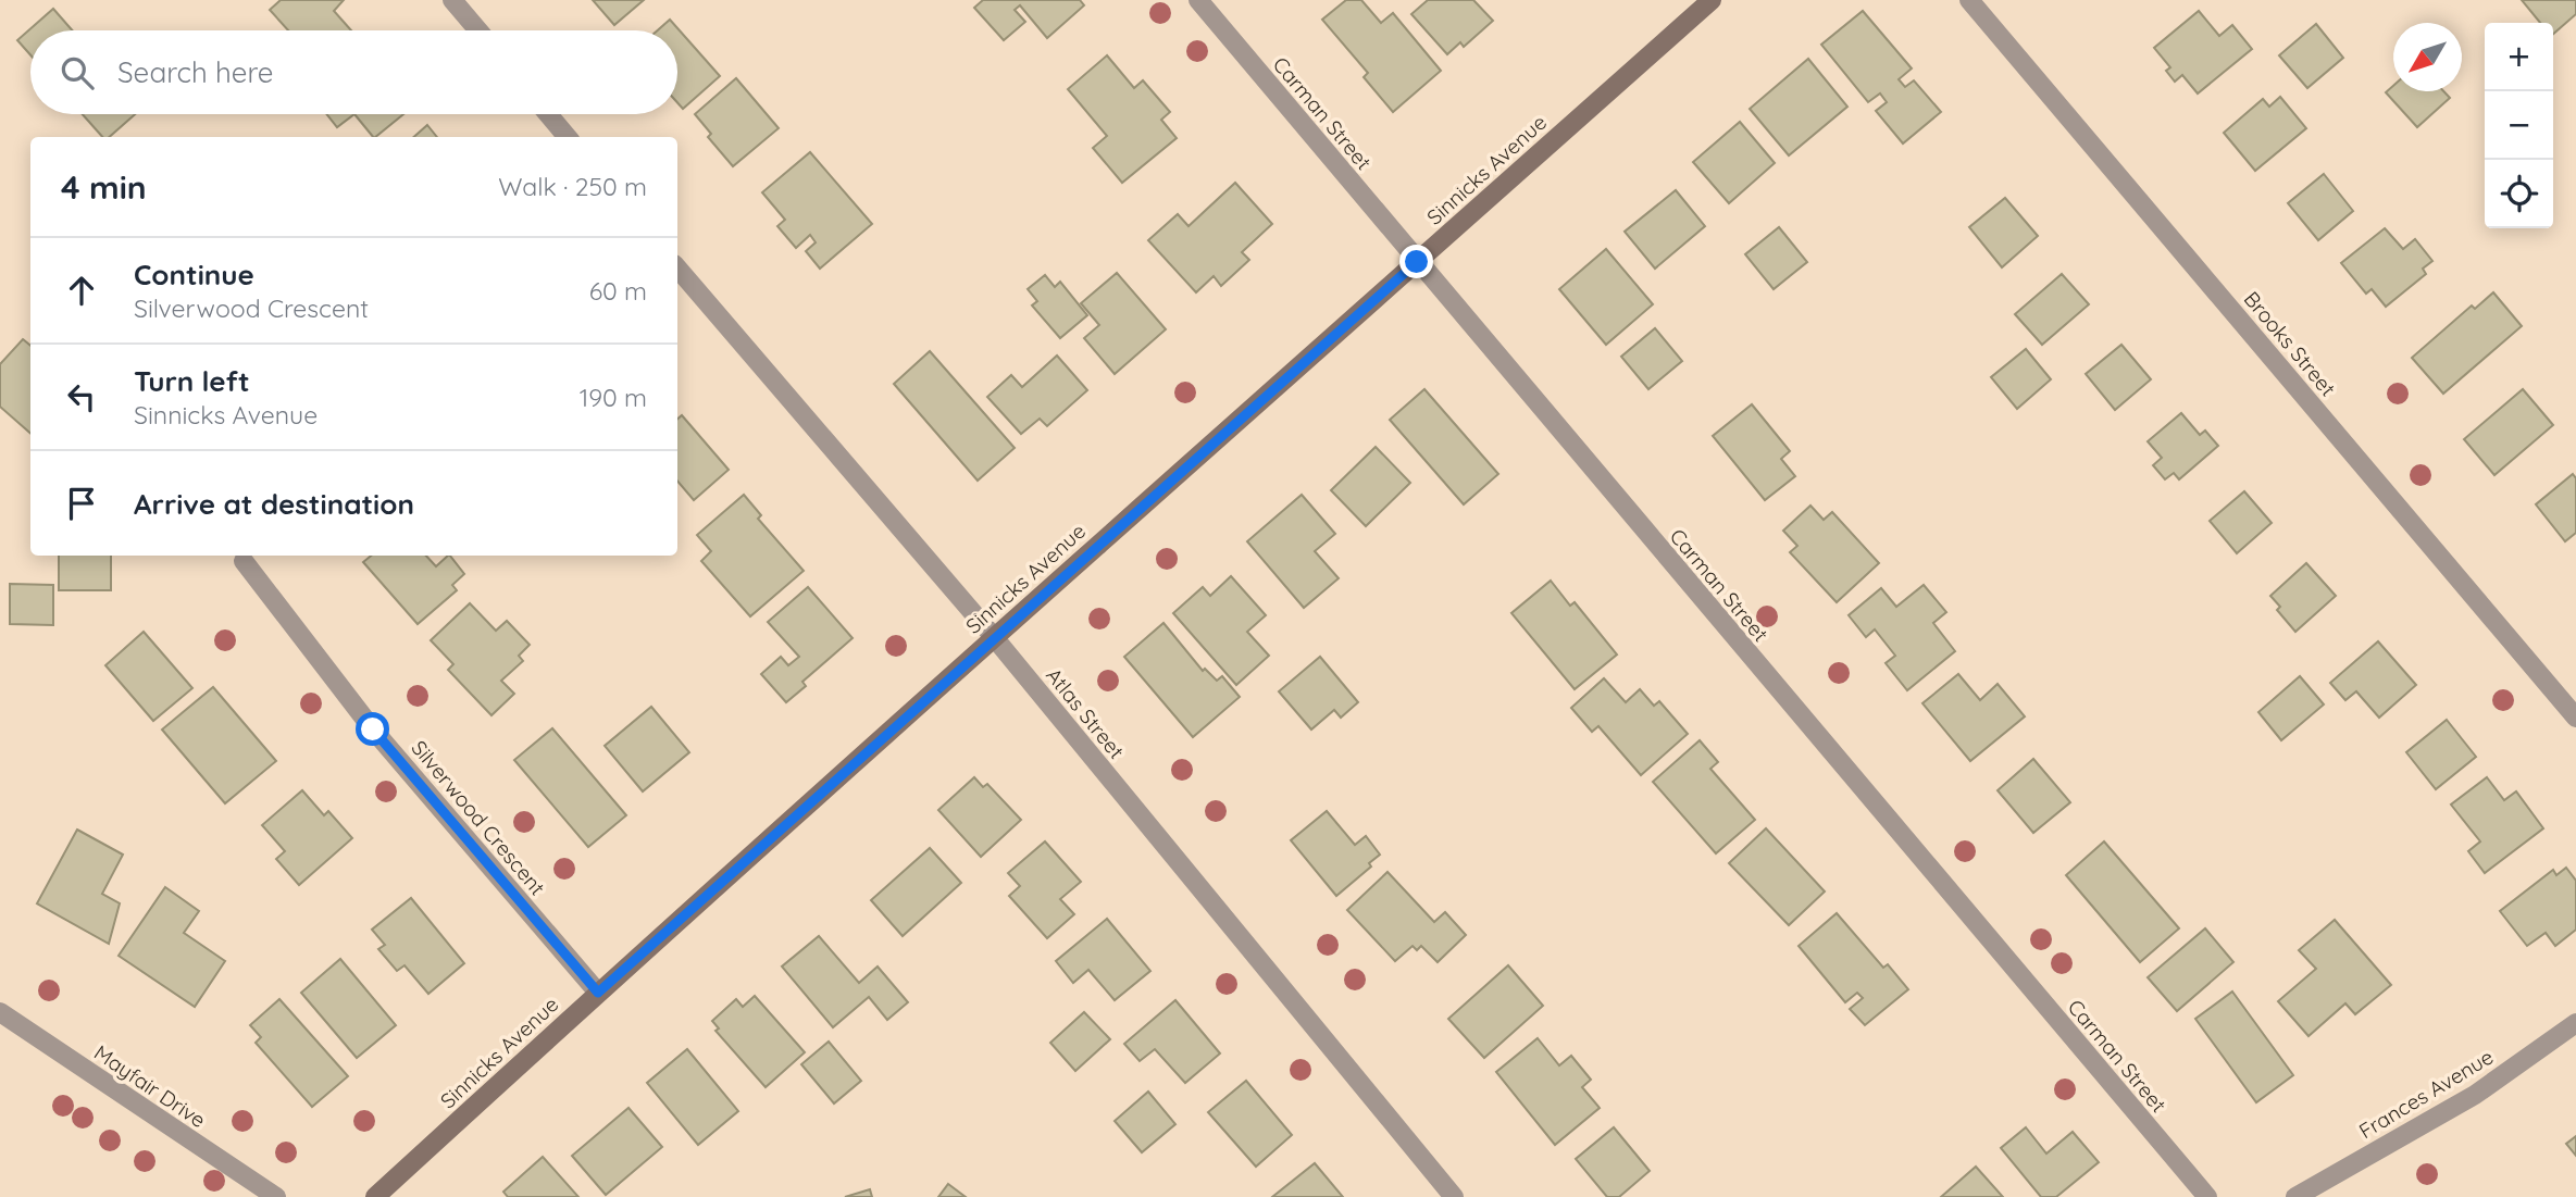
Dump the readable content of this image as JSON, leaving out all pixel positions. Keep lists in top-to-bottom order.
{
  "streets": {
    "street": [
      "Carman Street",
      "Sinnicks Avenue",
      "Brooks Street",
      "Atlas Street",
      "Silverwood Crescent",
      "Mayfair Drive",
      "Frances Avenue"
    ]
  },
  "crossings": [
    ["Carman Street", "Sinnicks Avenue"],
    ["Sinnicks Avenue", "Atlas Street"],
    ["Sinnicks Avenue", "Silverwood Crescent"]
  ],
  "north": "bottom left",
  "page": {
    "map_buttons": ["+", "−"],
    "search": "Search here",
    "heading": ["4 min", "Walk · 250 m"],
    "list": [
      ["Continue", "Silverwood Crescent", "60 m"],
      ["Turn left", "Sinnicks Avenue", "190 m"],
      "Arrive at destination"
    ]
  }
}
